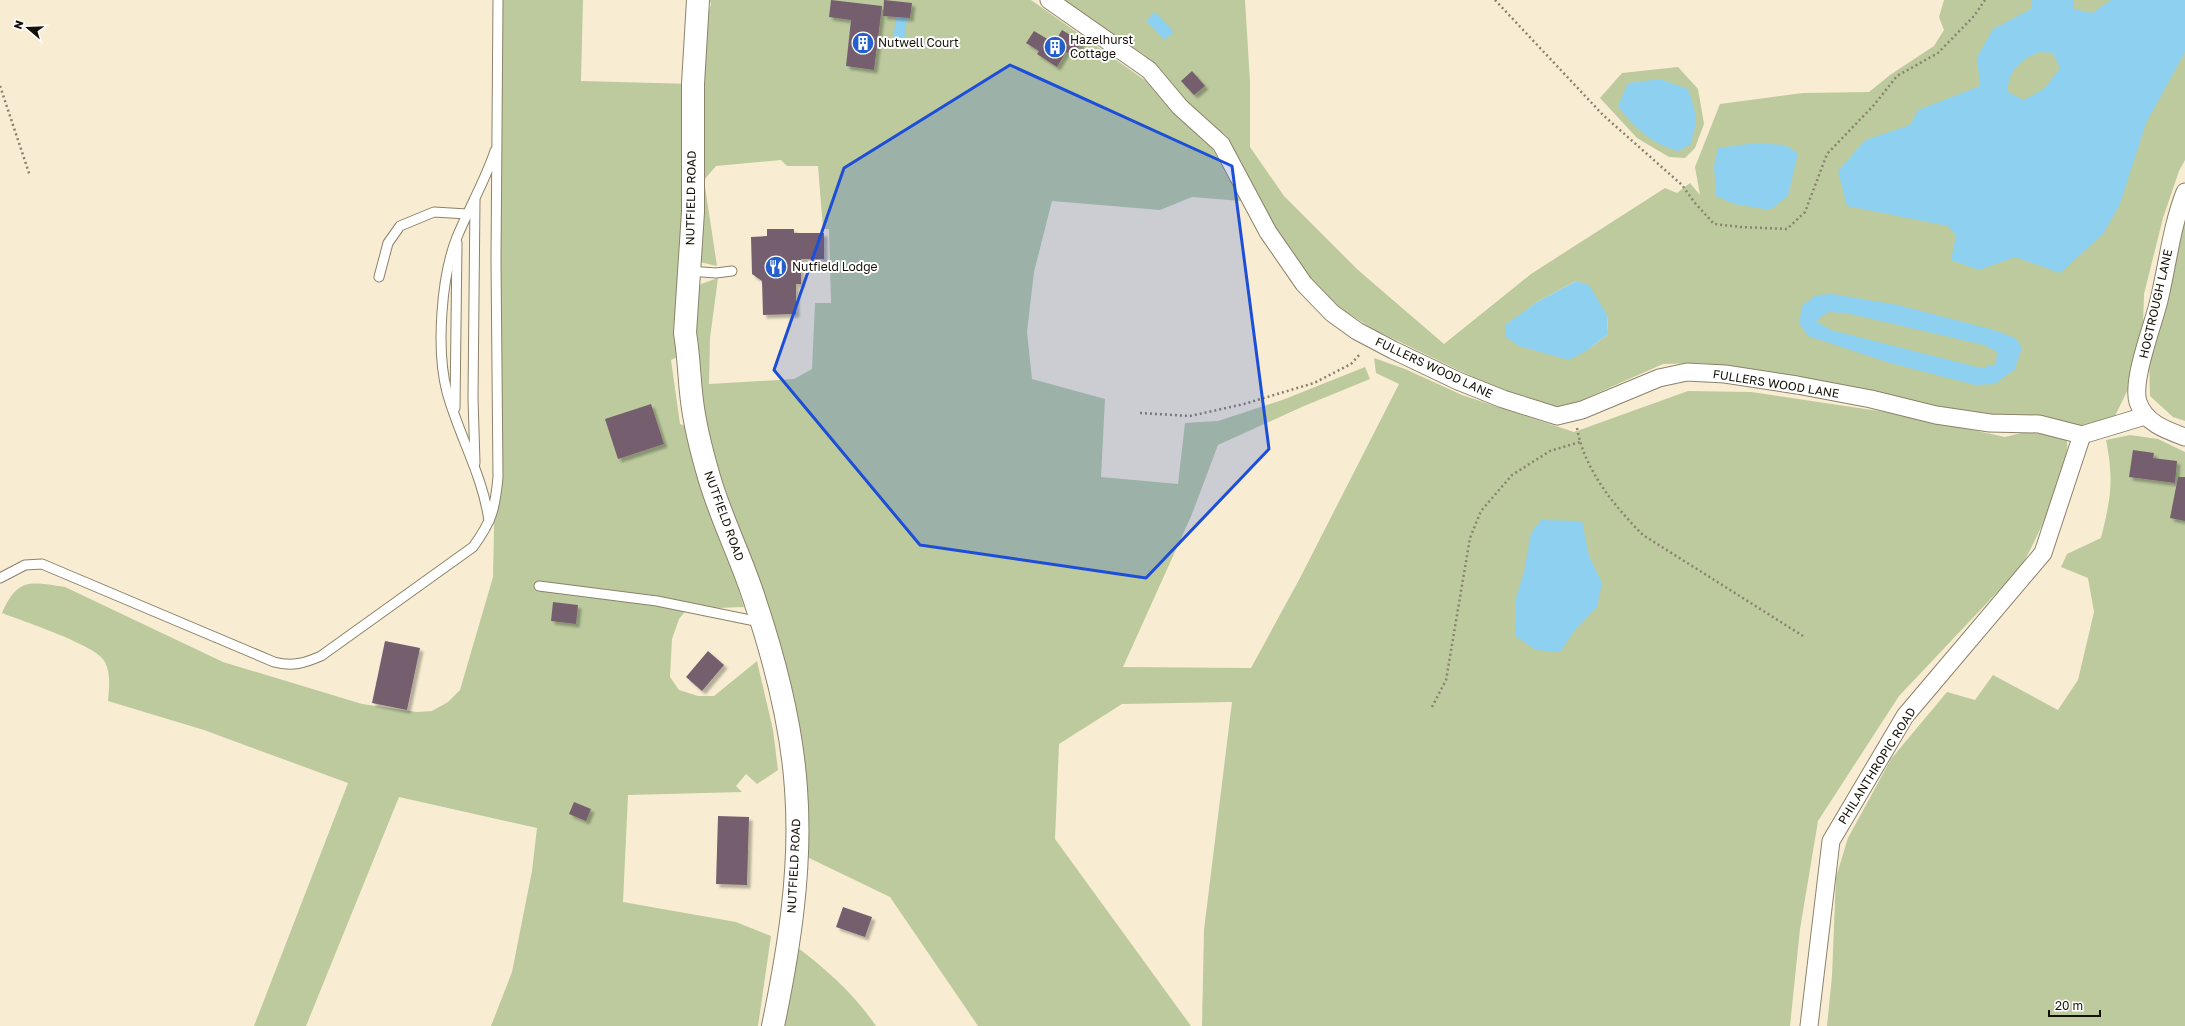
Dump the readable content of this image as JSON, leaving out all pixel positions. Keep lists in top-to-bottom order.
{
  "streets": {
    "main road": ["NUTFIELD ROAD"],
    "street": ["HOGTROUGH LANE", "FULLERS WOOD LANE", "PHILANTHROPIC ROAD"]
  },
  "crossings": [
    ["FULLERS WOOD LANE", "PHILANTHROPIC ROAD"]
  ],
  "places": {
    "building": ["Nutwell Court", "Hazelhurst Cottage"],
    "restaurant": ["Nutfield Lodge"]
  },
  "scale_bar": "20 m",
  "north": "left"
}
